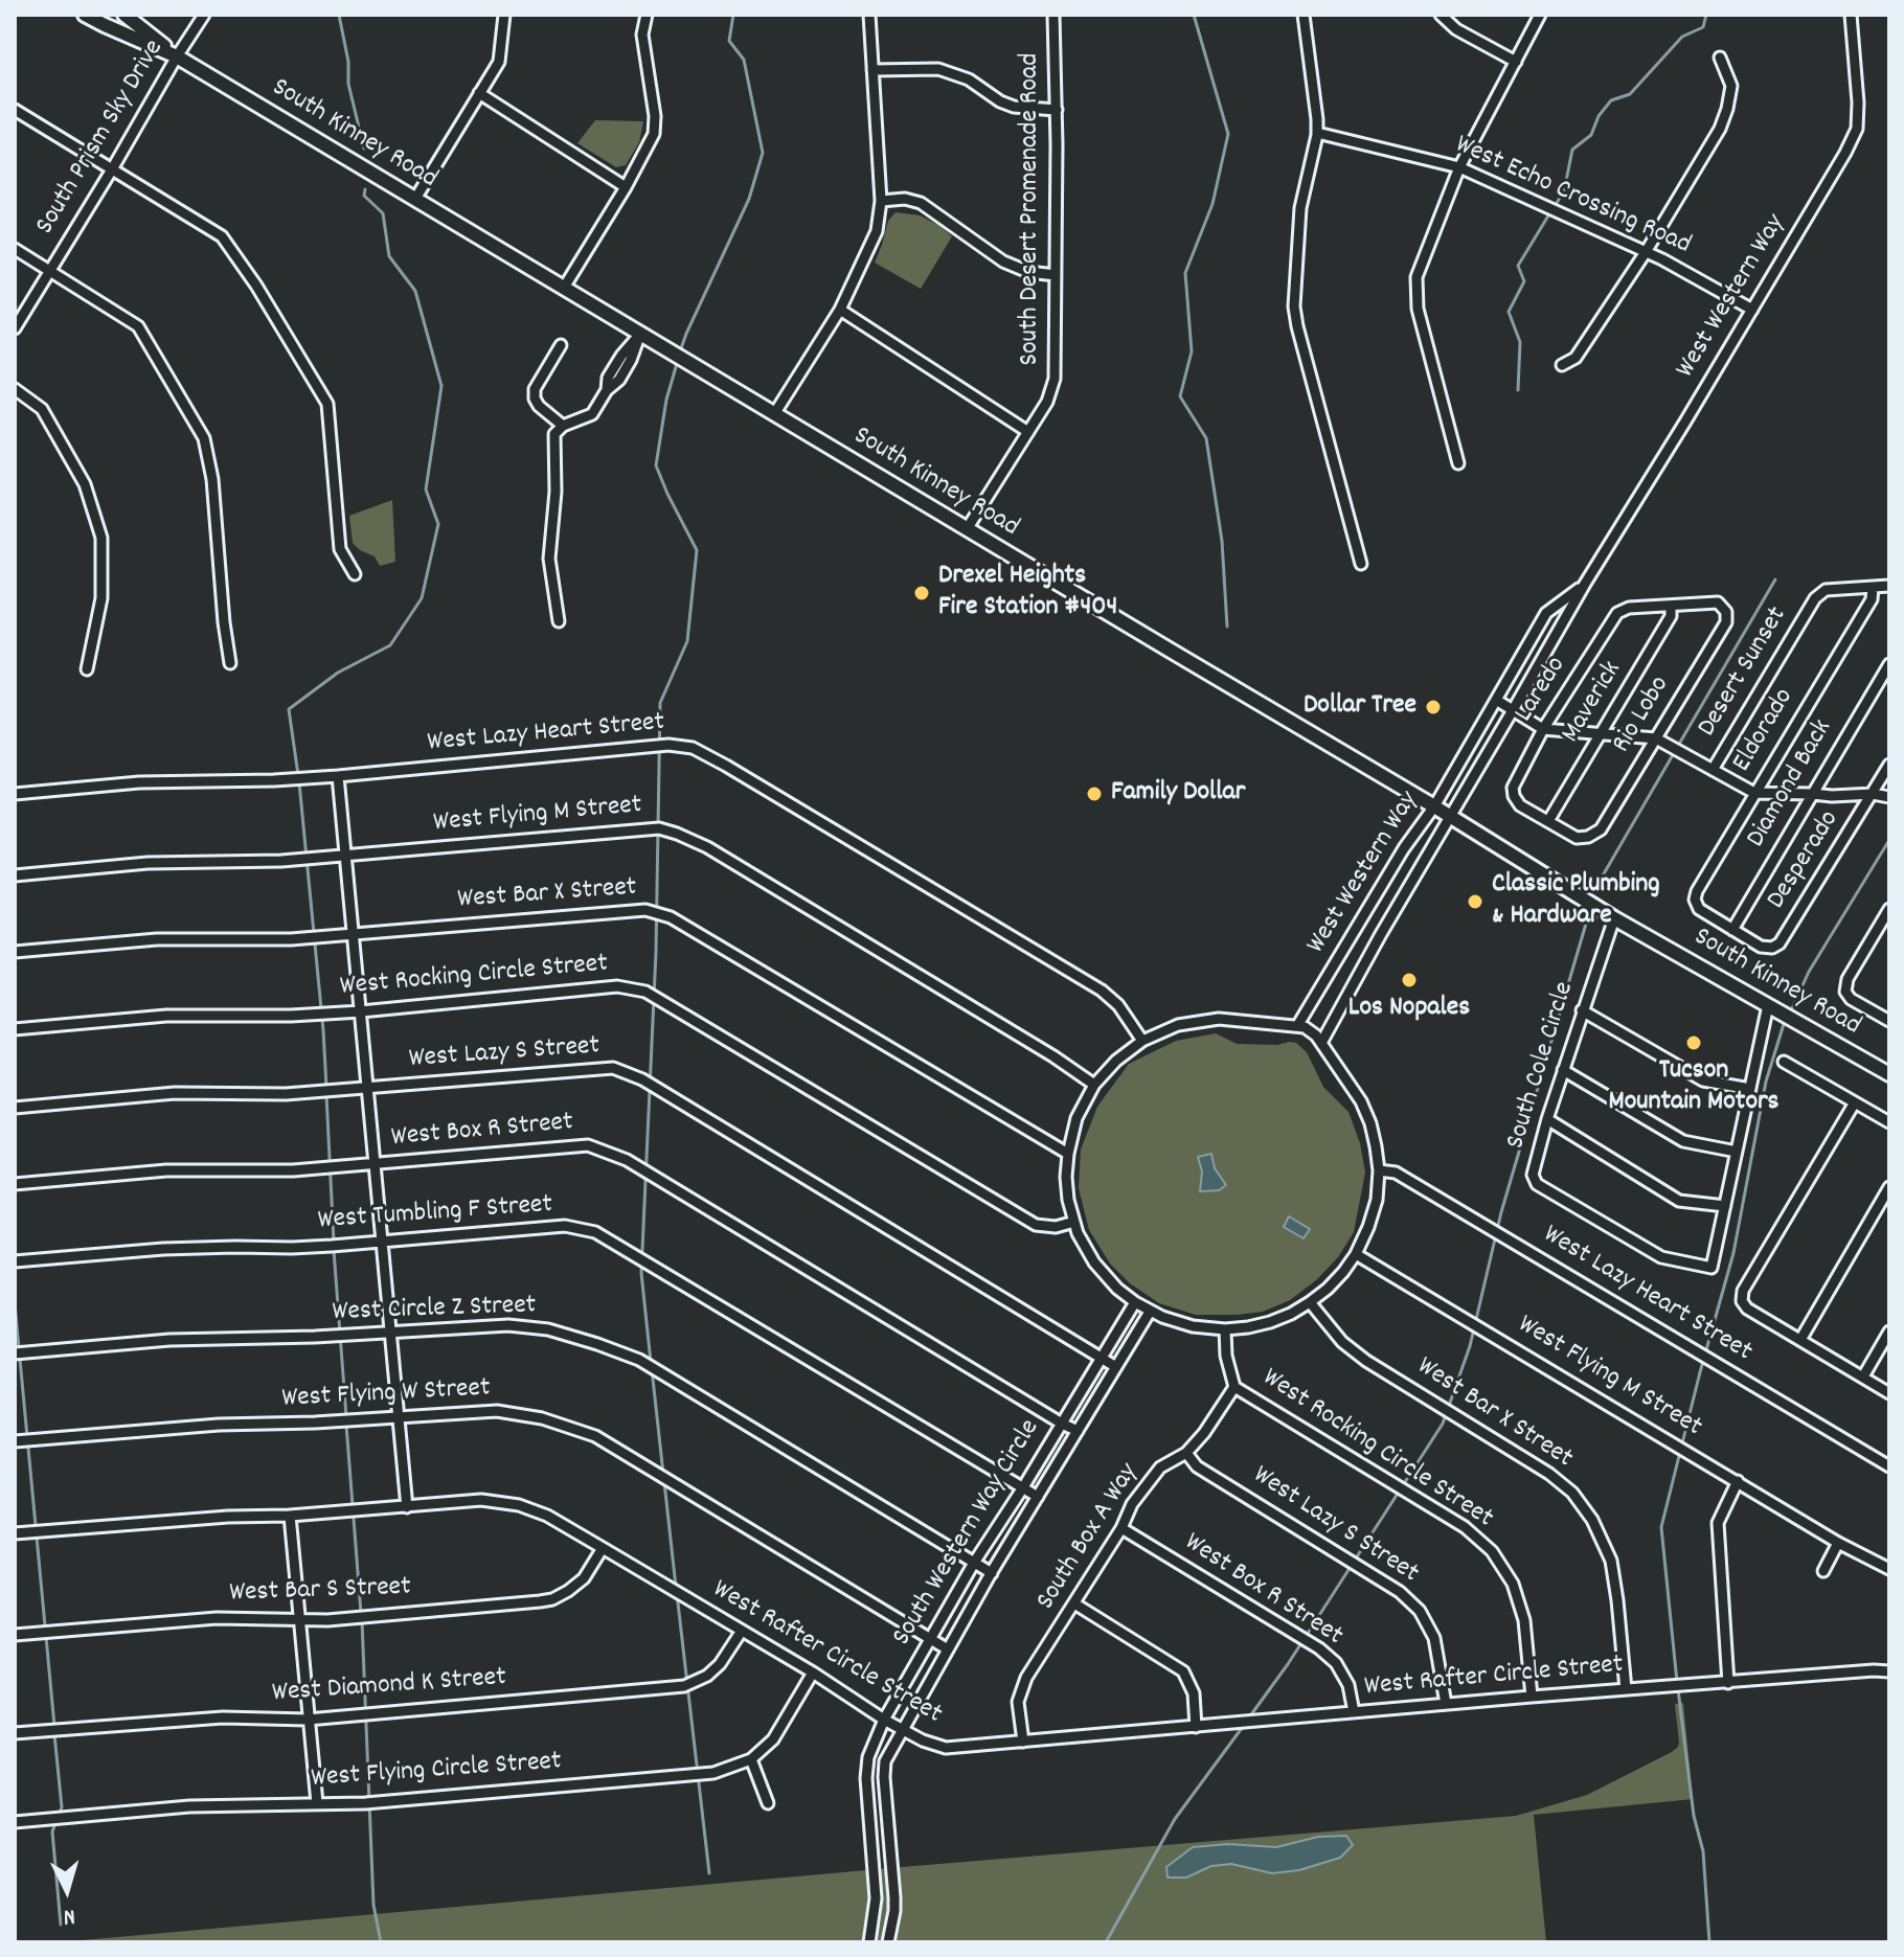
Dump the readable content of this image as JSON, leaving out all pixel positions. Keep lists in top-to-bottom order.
{
  "streets": {
    "main road": ["South Kinney Road"],
    "street": [
      "South Prism Sky Drive",
      "West Echo Crossing Road",
      "South Desert Promenade Road",
      "West Western Way",
      "Desert Sunset",
      "Laredo",
      "Maverick",
      "Rio Lobo",
      "Eldorado",
      "West Lazy Heart Street",
      "Diamond Back",
      "West Flying M Street",
      "Desperado",
      "West Bar X Street",
      "West Rocking Circle Street",
      "West Lazy S Street",
      "South Cole Circle",
      "West Box R Street",
      "West Tumbling F Street",
      "West Circle Z Street",
      "West Flying W Street",
      "South Western Way Circle",
      "South Box A Way",
      "West Bar S Street",
      "West Rafter Circle Street",
      "West Diamond K Street",
      "West Flying Circle Street"
    ]
  },
  "crossings": [
    ["South Kinney Road", "South Prism Sky Drive"],
    ["South Kinney Road", "South Desert Promenade Road"],
    ["South Kinney Road", "West Western Way"],
    ["South Kinney Road", "South Cole Circle"],
    ["West Echo Crossing Road", "West Western Way"],
    ["Desert Sunset", "Eldorado"],
    ["Laredo", "Maverick"],
    ["Laredo", "Rio Lobo"],
    ["Maverick", "Rio Lobo"],
    ["Eldorado", "Diamond Back"],
    ["Eldorado", "Desperado"],
    ["Diamond Back", "Desperado"],
    ["West Bar X Street", "West Rafter Circle Street"],
    ["West Rocking Circle Street", "South Box A Way"],
    ["West Rocking Circle Street", "West Rafter Circle Street"],
    ["West Lazy S Street", "South Western Way Circle"],
    ["West Lazy S Street", "South Box A Way"],
    ["West Lazy S Street", "West Rafter Circle Street"],
    ["West Box R Street", "South Western Way Circle"],
    ["West Box R Street", "South Box A Way"],
    ["West Box R Street", "West Rafter Circle Street"],
    ["West Tumbling F Street", "South Western Way Circle"],
    ["West Circle Z Street", "South Western Way Circle"],
    ["West Flying W Street", "South Western Way Circle"],
    ["South Western Way Circle", "West Rafter Circle Street"],
    ["South Box A Way", "West Rafter Circle Street"],
    ["West Bar S Street", "West Rafter Circle Street"],
    ["West Rafter Circle Street", "West Diamond K Street"],
    ["West Rafter Circle Street", "West Flying Circle Street"]
  ],
  "places": [
    "Drexel Heights Fire Station #404",
    "Dollar Tree",
    "Family Dollar",
    "Classic Plumbing & Hardware",
    "Los Nopales",
    "Tucson Mountain Motors"
  ],
  "north": "bottom"
}
